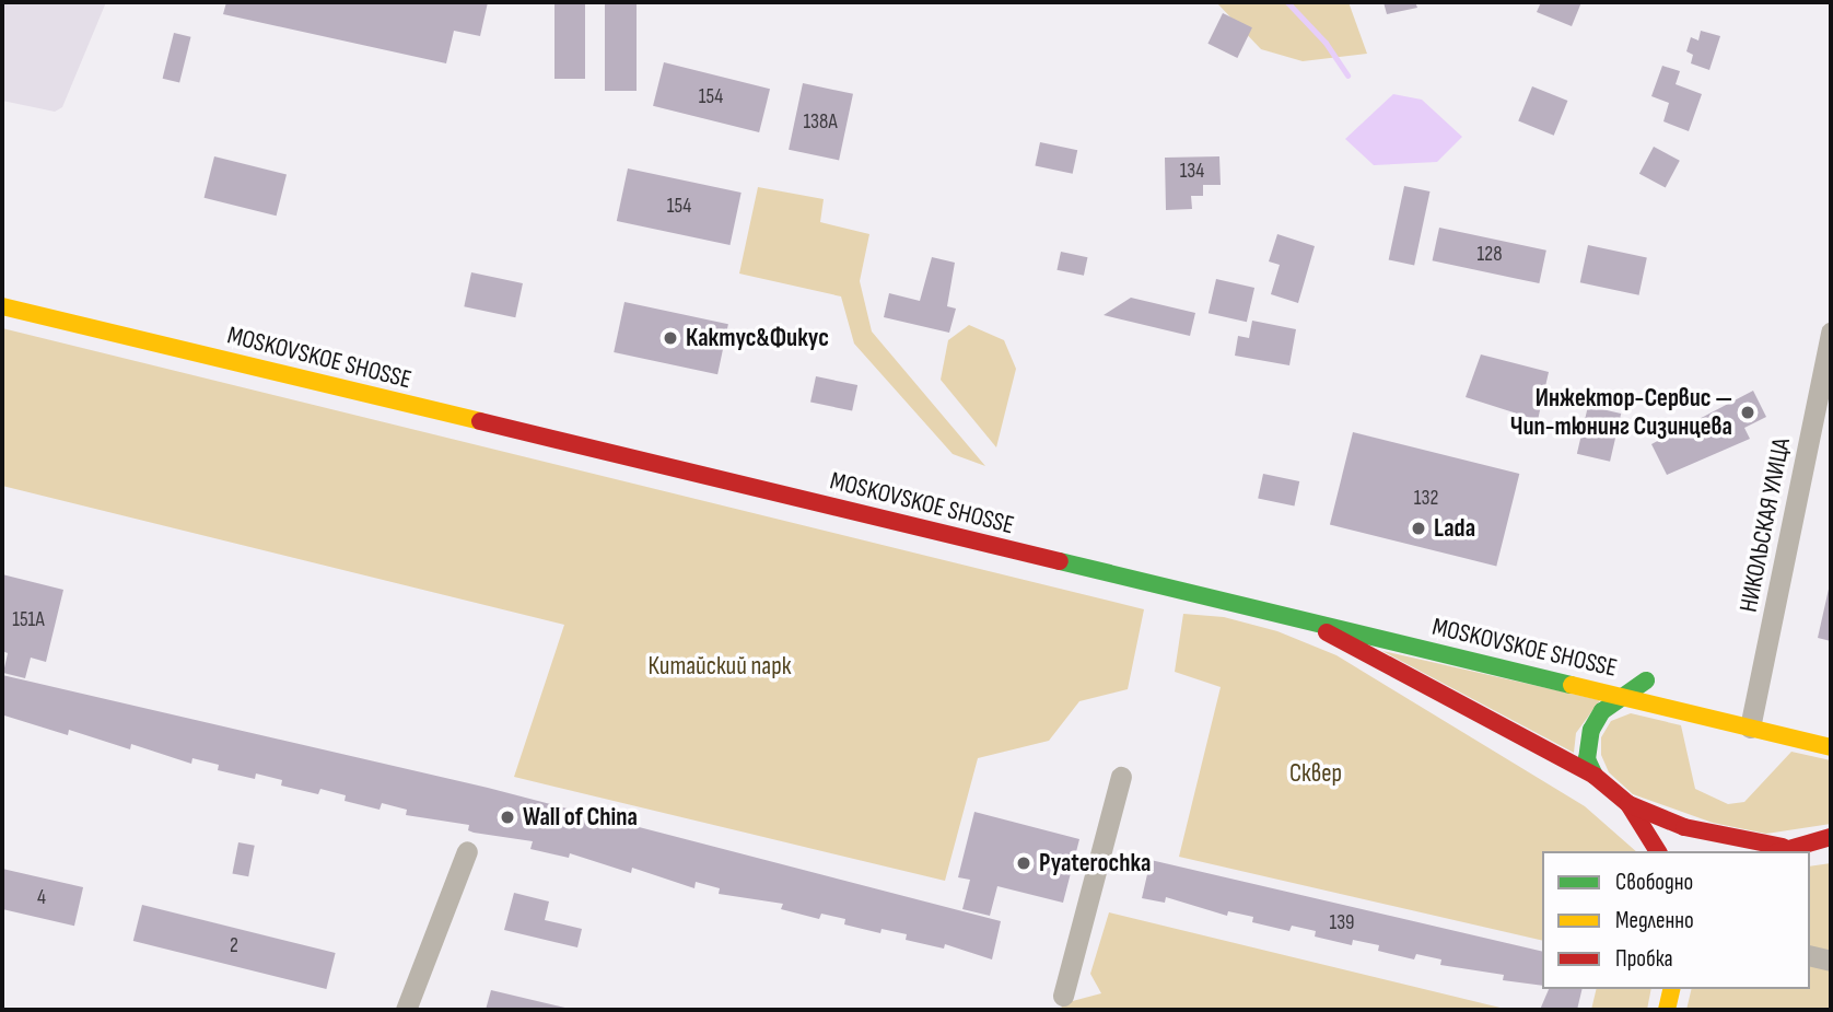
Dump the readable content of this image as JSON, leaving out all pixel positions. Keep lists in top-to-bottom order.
{
  "streets": {
    "main road": ["MOSKOVSKOE SHOSSE"],
    "street": ["НИКОЛЬСКАЯ УЛИЦА"]
  },
  "crossings": [
    ["MOSKOVSKOE SHOSSE", "НИКОЛЬСКАЯ УЛИЦА"]
  ],
  "parks": ["Китайский парк", "Сквер"],
  "places": [
    "Кактус&Фикус",
    "Инжектор-Сервис — Чип-тюнинг Сизинцева",
    "Lada",
    "Wall of China",
    "Pyaterochka"
  ],
  "house_numbers": [
    "154",
    "138А",
    "134",
    "154",
    "128",
    "132",
    "151А",
    "4",
    "139",
    "2"
  ],
  "legend": ["Свободно", "Медленно", "Пробка"]
}
